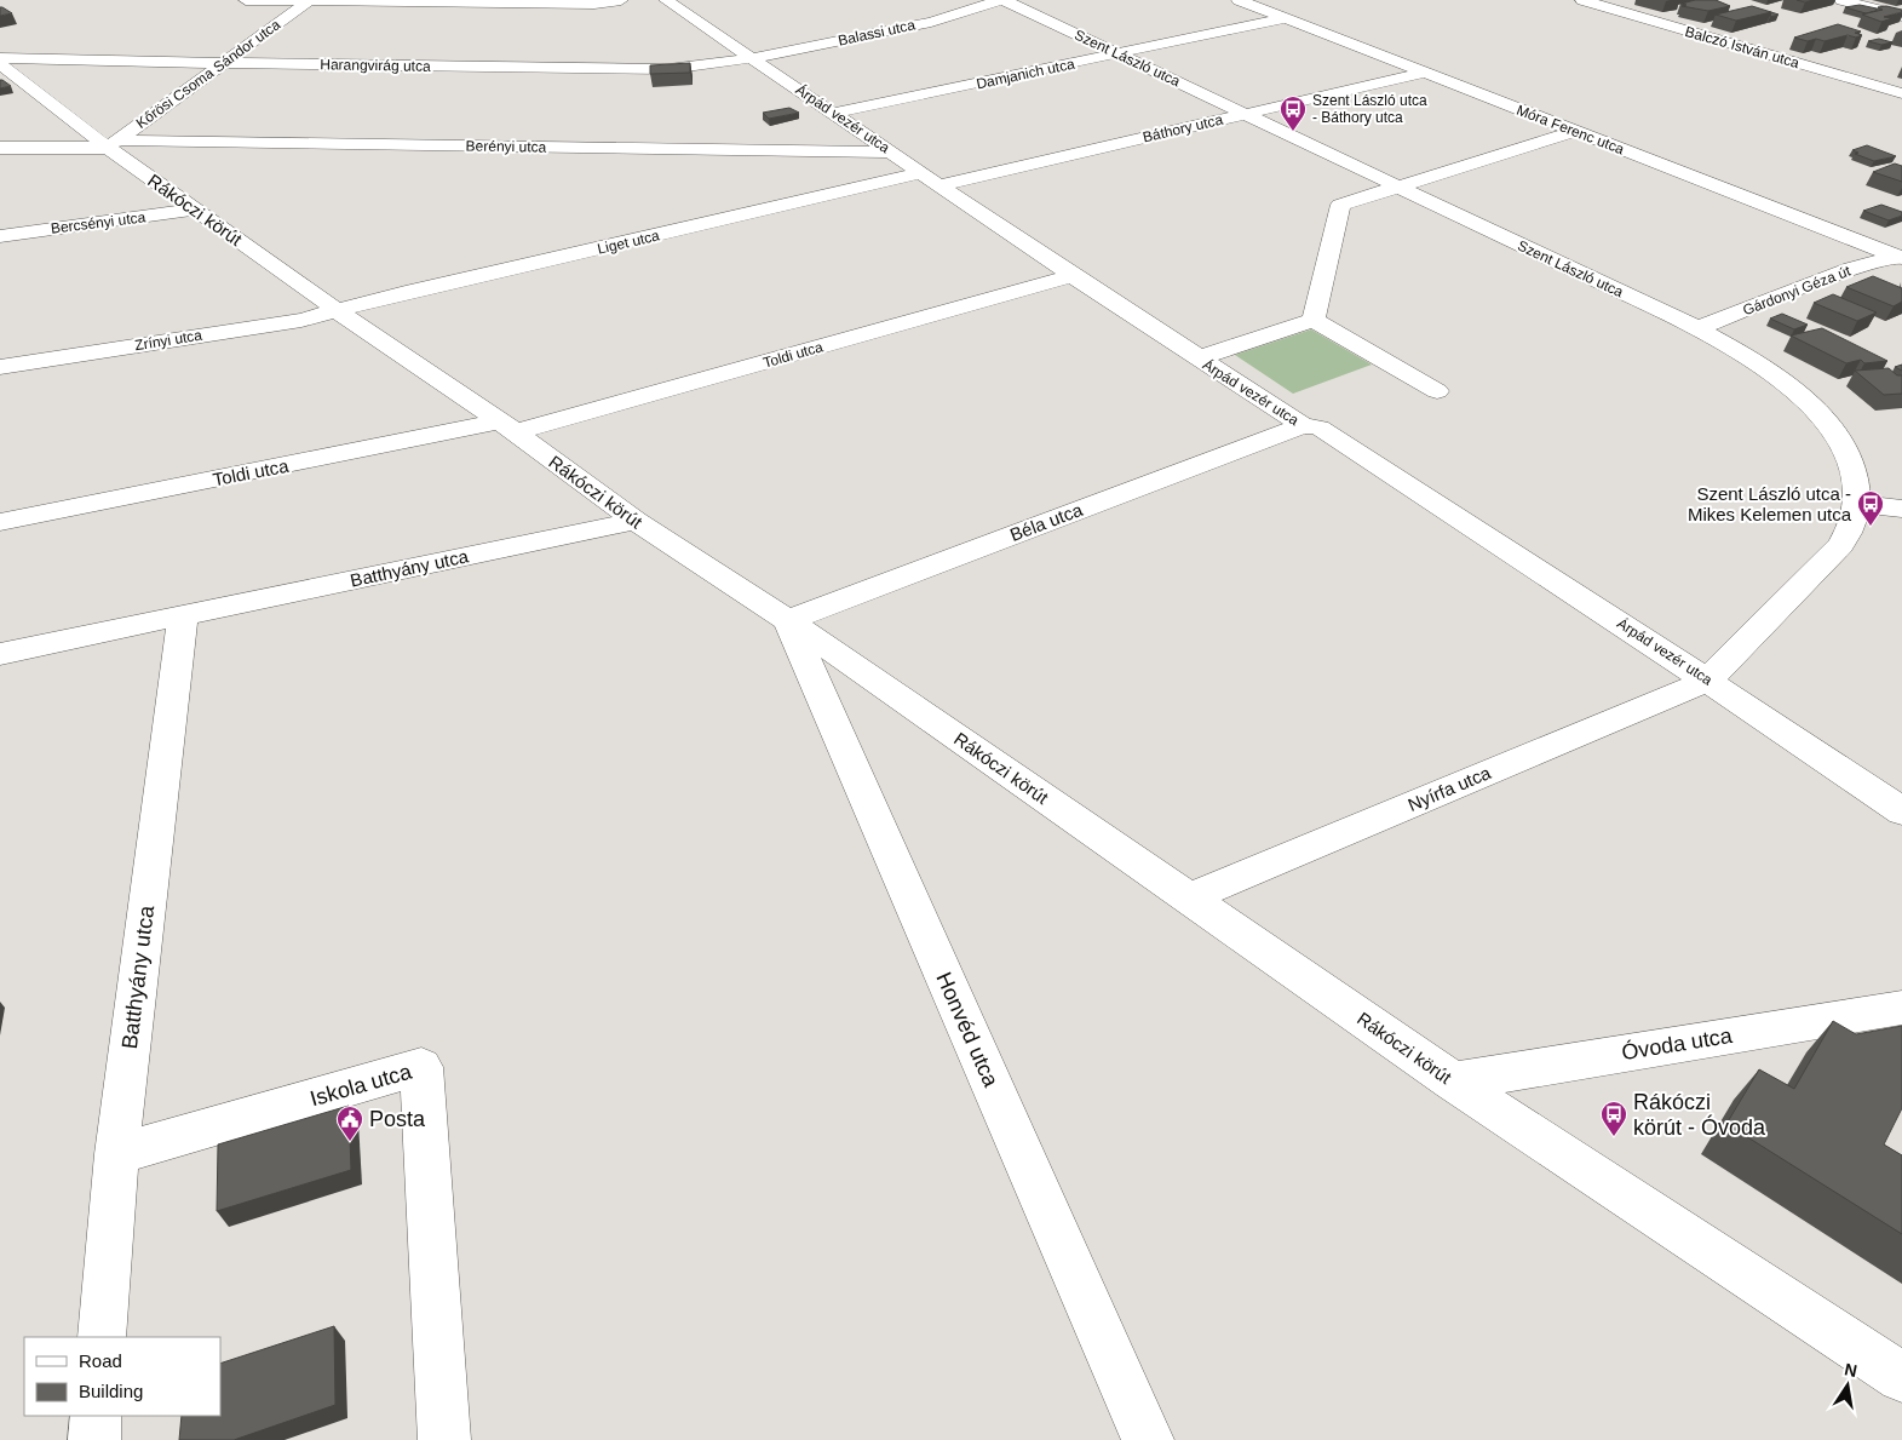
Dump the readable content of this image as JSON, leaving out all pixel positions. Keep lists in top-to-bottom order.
{
  "streets": {
    "street": [
      "Balassi utca",
      "Balczó István utca",
      "Szent László utca",
      "Harangvirág utca",
      "Kőrösi Csoma Sándor utca",
      "Damjanich utca",
      "Árpád vezér utca",
      "Báthory utca",
      "Móra Ferenc utca",
      "Berényi utca",
      "Rákóczi körút",
      "Bercsényi utca",
      "Liget utca",
      "Gárdonyi Géza út",
      "Zrínyi utca",
      "Toldi utca",
      "Béla utca",
      "Batthyány utca",
      "Nyírfa utca",
      "Honvéd utca",
      "Óvoda utca",
      "Iskola utca"
    ]
  },
  "crossings": [
    ["Balassi utca", "Szent László utca"],
    ["Balassi utca", "Harangvirág utca"],
    ["Balassi utca", "Árpád vezér utca"],
    ["Szent László utca", "Damjanich utca"],
    ["Szent László utca", "Árpád vezér utca"],
    ["Szent László utca", "Báthory utca"],
    ["Szent László utca", "Gárdonyi Géza út"],
    ["Szent László utca", "Nyírfa utca"],
    ["Harangvirág utca", "Kőrösi Csoma Sándor utca"],
    ["Harangvirág utca", "Árpád vezér utca"],
    ["Kőrösi Csoma Sándor utca", "Berényi utca"],
    ["Kőrösi Csoma Sándor utca", "Rákóczi körút"],
    ["Damjanich utca", "Árpád vezér utca"],
    ["Damjanich utca", "Móra Ferenc utca"],
    ["Árpád vezér utca", "Báthory utca"],
    ["Árpád vezér utca", "Berényi utca"],
    ["Árpád vezér utca", "Liget utca"],
    ["Árpád vezér utca", "Toldi utca"],
    ["Árpád vezér utca", "Béla utca"],
    ["Árpád vezér utca", "Nyírfa utca"],
    ["Báthory utca", "Móra Ferenc utca"],
    ["Báthory utca", "Liget utca"],
    ["Móra Ferenc utca", "Gárdonyi Géza út"],
    ["Berényi utca", "Rákóczi körút"],
    ["Rákóczi körút", "Bercsényi utca"],
    ["Rákóczi körút", "Liget utca"],
    ["Rákóczi körút", "Zrínyi utca"],
    ["Rákóczi körút", "Toldi utca"],
    ["Rákóczi körút", "Béla utca"],
    ["Rákóczi körút", "Batthyány utca"],
    ["Rákóczi körút", "Nyírfa utca"],
    ["Rákóczi körút", "Honvéd utca"],
    ["Rákóczi körút", "Óvoda utca"],
    ["Liget utca", "Zrínyi utca"],
    ["Béla utca", "Honvéd utca"],
    ["Batthyány utca", "Iskola utca"]
  ],
  "places": {
    "bus stop": ["Szent László utca - Báthory utca", "Szent László utca - Mikes Kelemen utca", "Rákóczi körút - Óvoda"],
    "public building": ["Posta"]
  },
  "legend": ["Road", "Building"],
  "north": "top"
}
